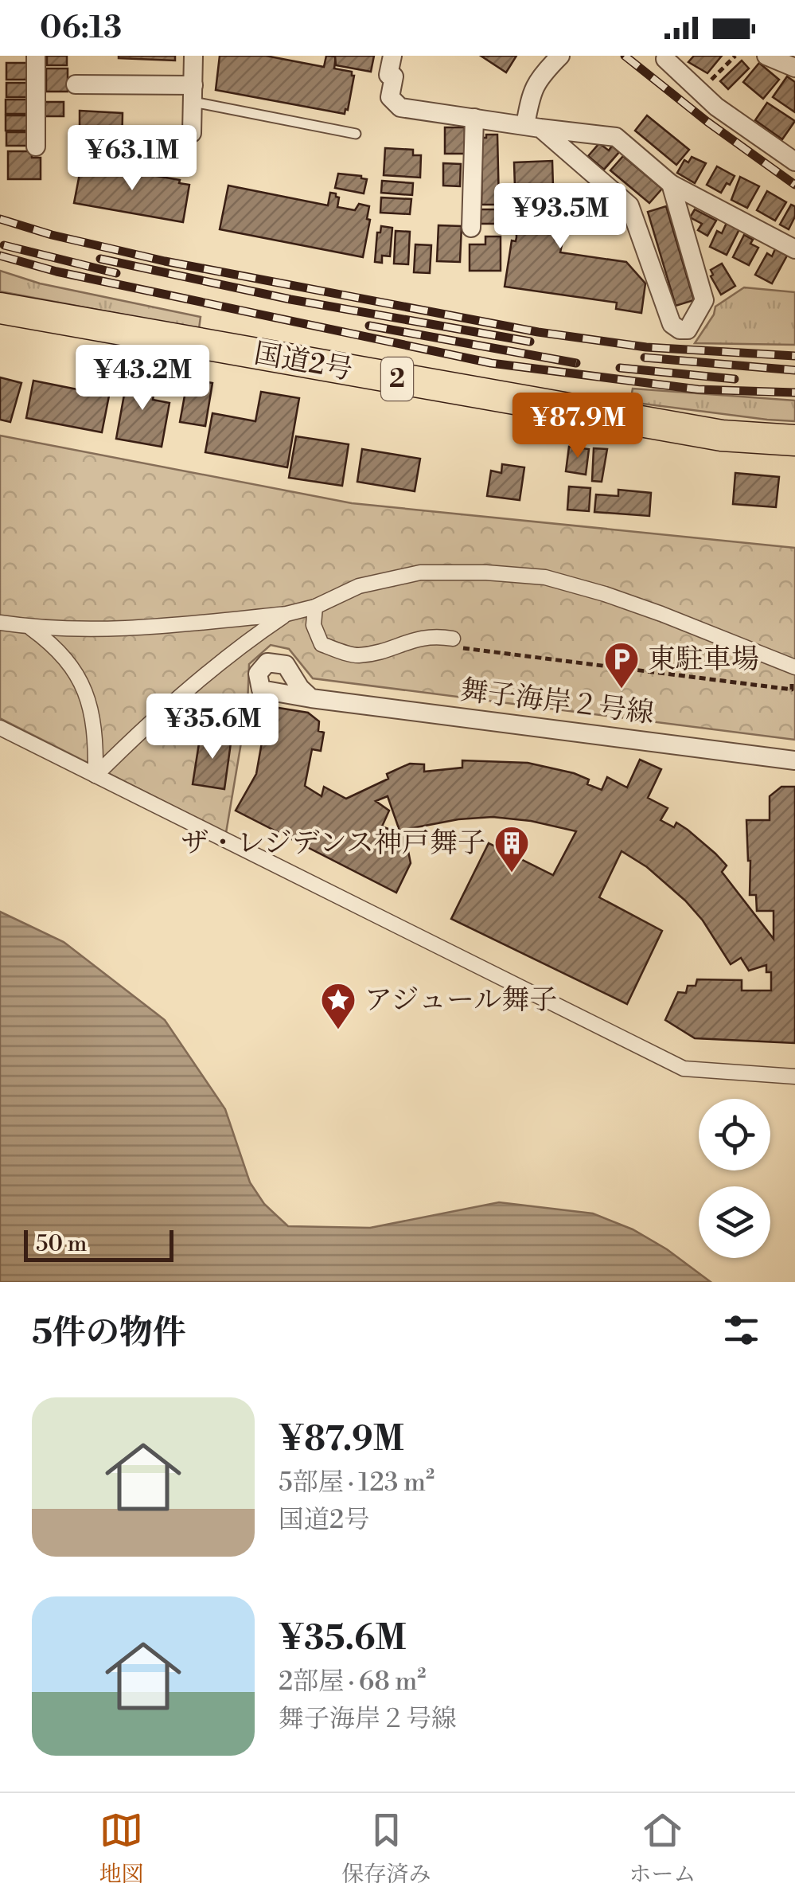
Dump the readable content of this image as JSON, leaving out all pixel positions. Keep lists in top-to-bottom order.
{
  "streets": {
    "highway": ["国道2号", "2"],
    "street": ["舞子海岸２号線"]
  },
  "places": {
    "parking": ["東駐車場"],
    "building": ["ザ・レジデンス神戸舞子"],
    "place": ["アジュール舞子"]
  },
  "scale_bar": "50 m",
  "page": {
    "status": "06:13",
    "price": [
      "¥63.1M",
      "¥93.5M",
      "¥43.2M",
      "¥87.9M",
      "¥35.6M"
    ],
    "scale": "50 m",
    "heading": "5件の物件",
    "list": [
      {
        "name": "¥87.9M",
        "note": "5部屋 · 123 m² · 国道2号"
      },
      {
        "name": "¥35.6M",
        "note": "2部屋 · 68 m² · 舞子海岸２号線"
      }
    ],
    "tabs": ["地図", "保存済み", "ホーム"]
  }
}
